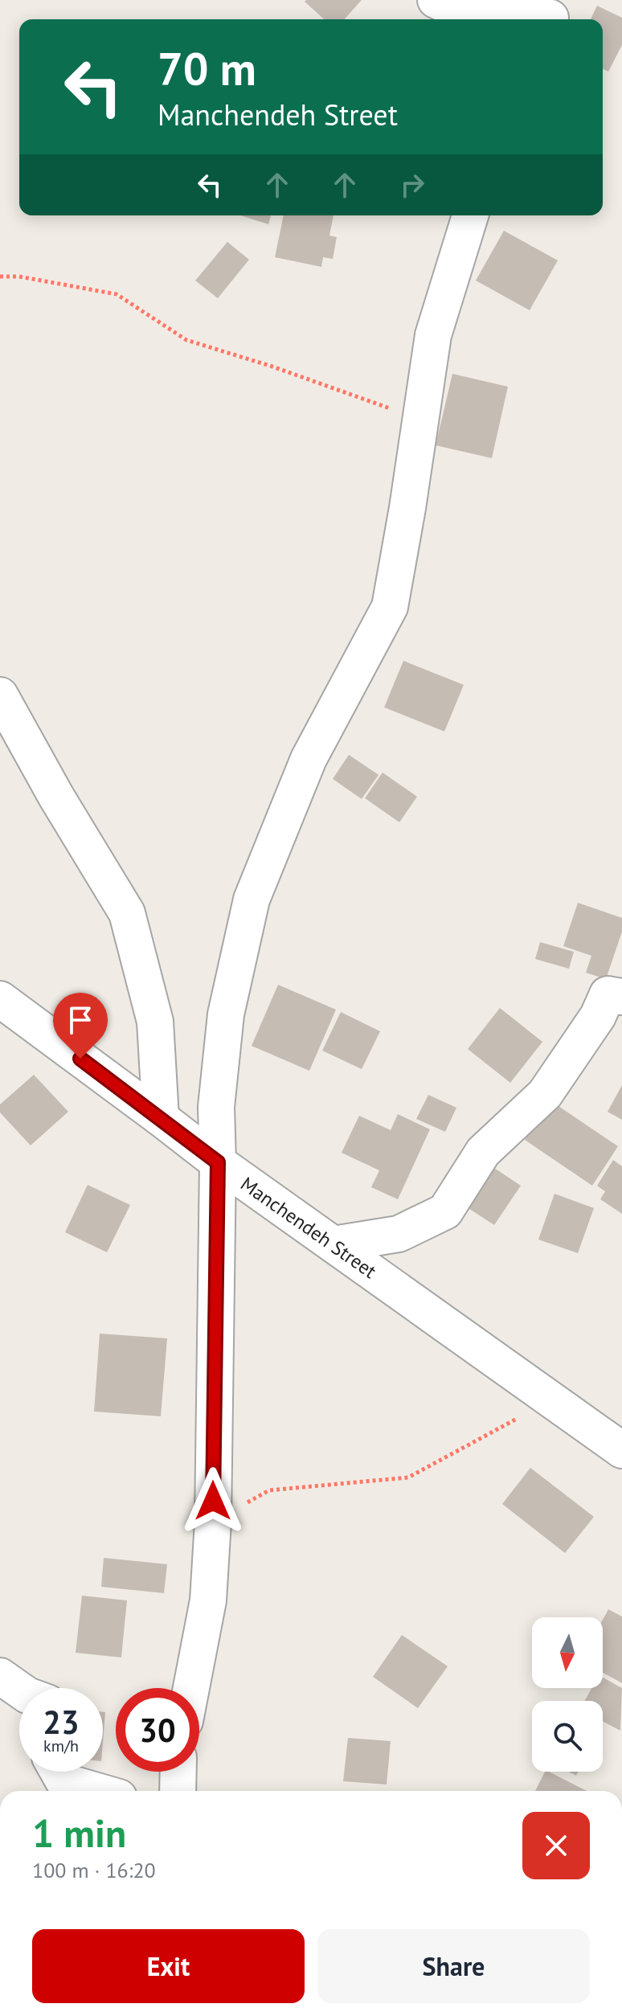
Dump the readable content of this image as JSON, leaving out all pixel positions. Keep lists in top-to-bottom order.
{
  "streets": {
    "street": ["Manchendeh Street"]
  },
  "north": "bottom",
  "page": {
    "turn": ["70 m", "Manchendeh Street"],
    "speed": "23 km/h",
    "limit": "30",
    "heading": ["1 min", "100 m · 16:20"],
    "buttons": ["Exit", "Share"]
  }
}
